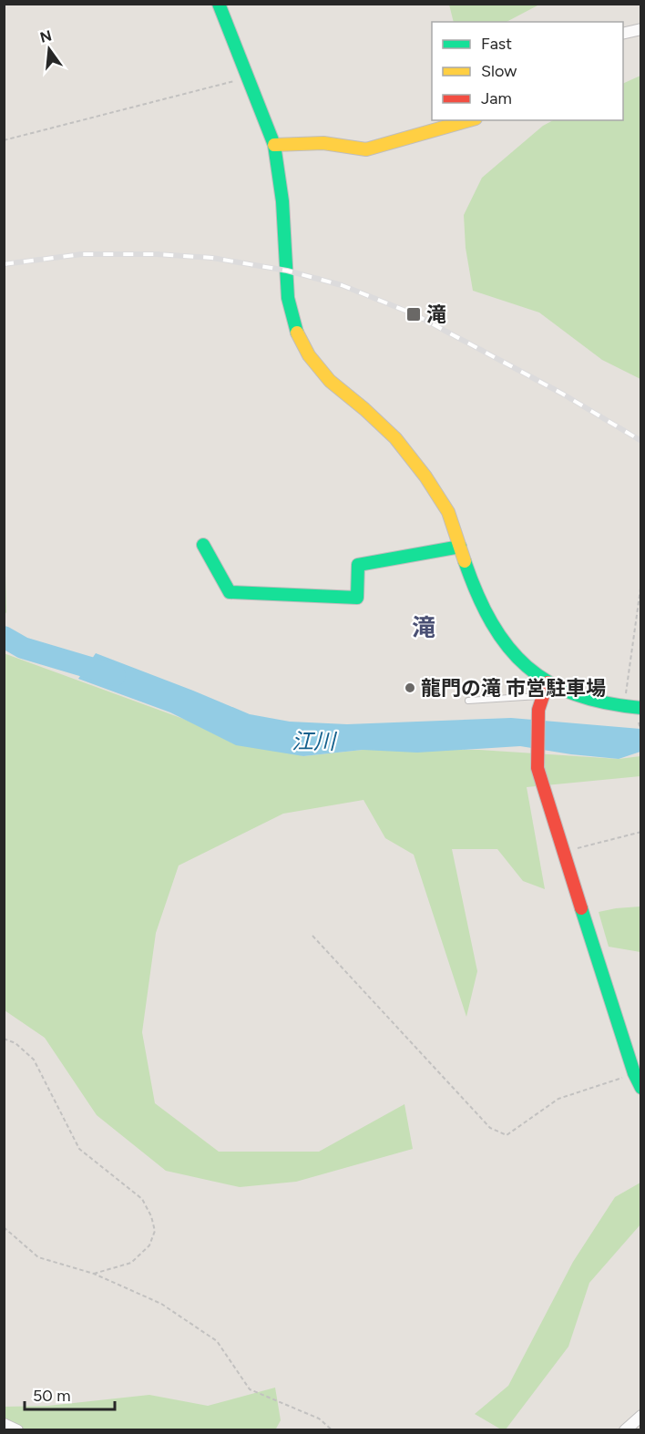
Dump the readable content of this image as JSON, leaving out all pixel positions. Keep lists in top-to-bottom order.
{
  "districts": ["滝"],
  "water": ["江川"],
  "places": {
    "transit": ["滝"],
    "other": ["龍門の滝 市営駐車場"]
  },
  "legend": ["Fast", "Slow", "Jam"],
  "scale_bar": "50 m",
  "north": "top"
}
